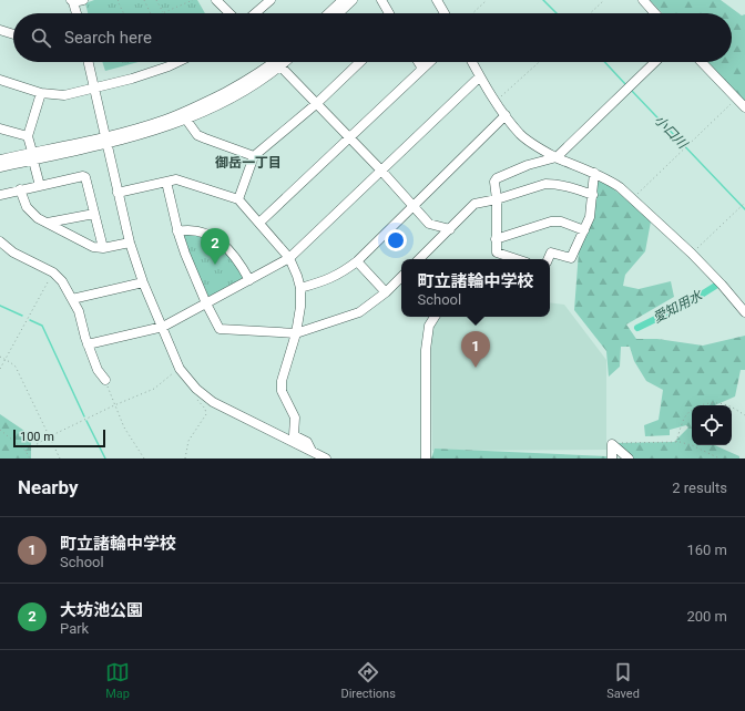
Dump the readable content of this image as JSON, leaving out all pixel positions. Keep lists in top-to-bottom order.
{
  "districts": ["御岳一丁目"],
  "water": ["小口川", "愛知用水"],
  "scale_bar": "100 m",
  "page": {
    "search": "Search here",
    "pins": ["2", "1"],
    "popup": ["町立諸輪中学校", "School"],
    "scale": "100 m",
    "heading": ["Nearby", "2 results"],
    "list": [
      {
        "mark": "1",
        "name": "町立諸輪中学校",
        "note": "School",
        "value": "160 m"
      },
      {
        "mark": "2",
        "name": "大坊池公園",
        "note": "Park",
        "value": "200 m"
      }
    ],
    "nav": ["Map", "Directions", "Saved"]
  }
}
